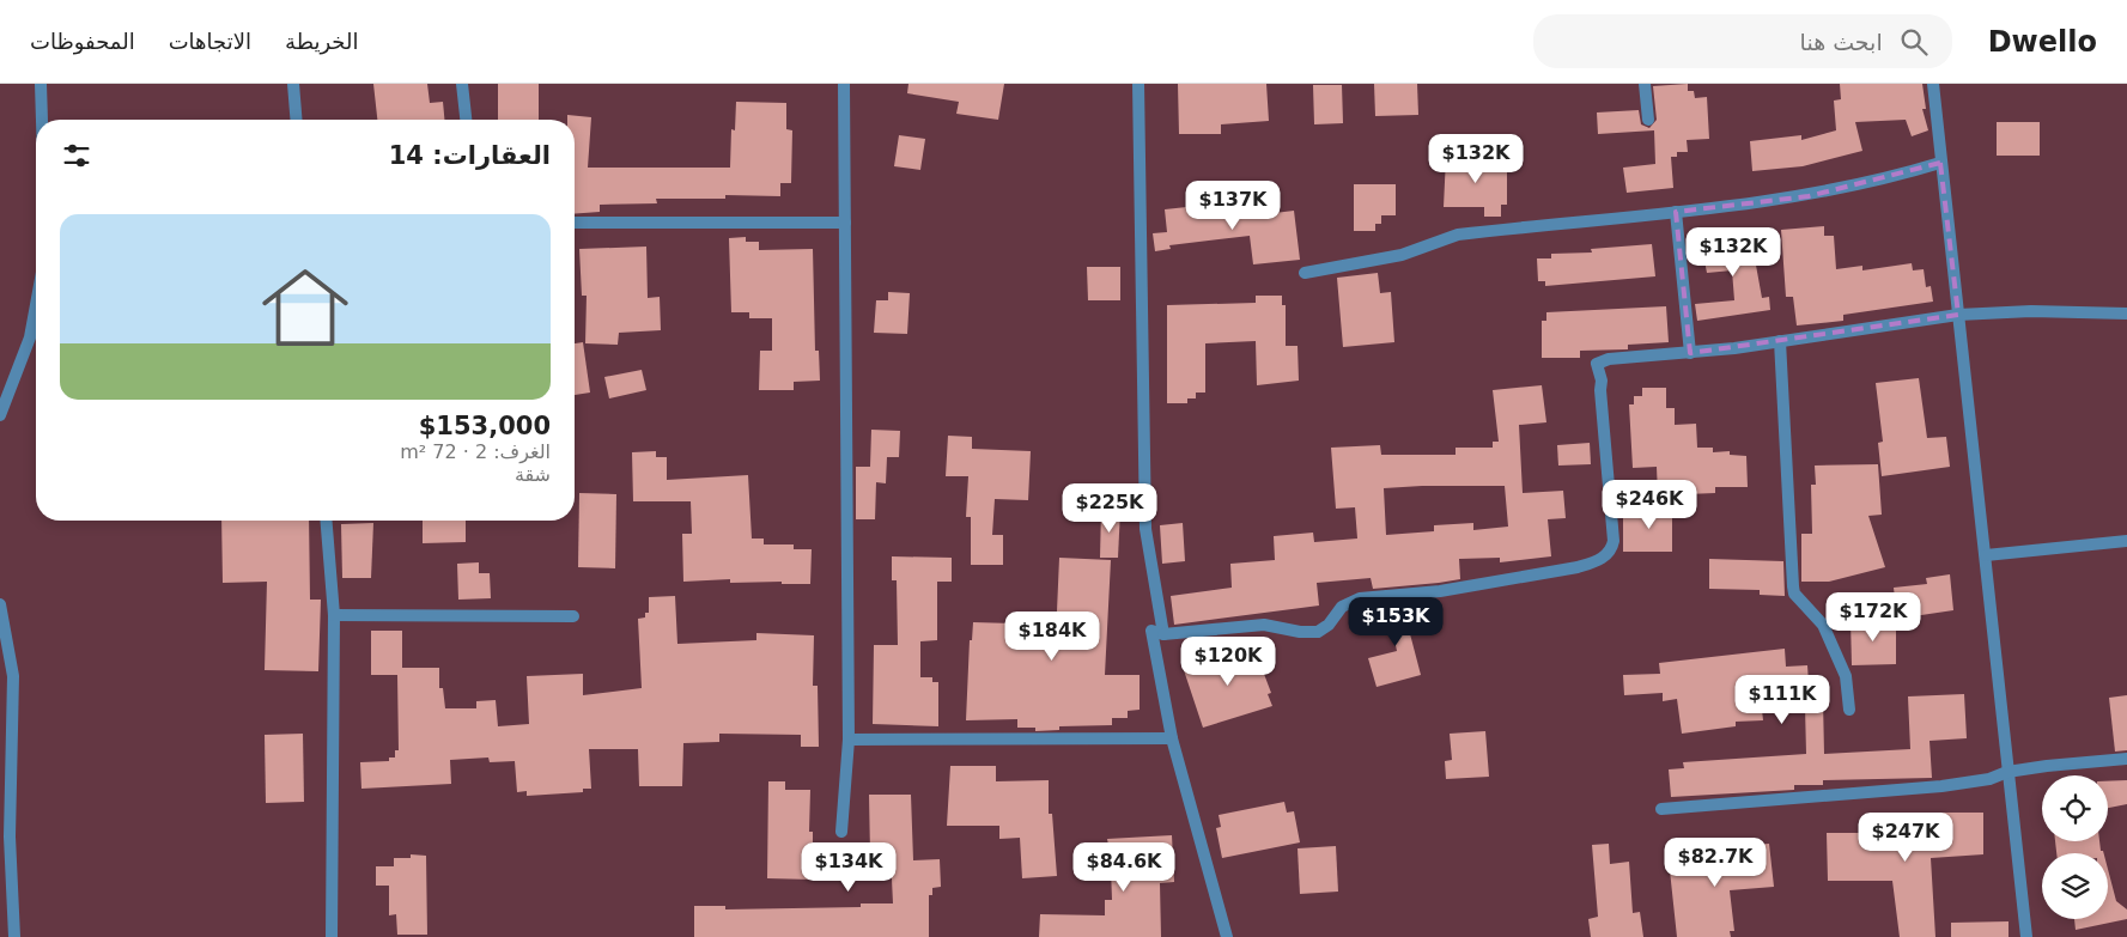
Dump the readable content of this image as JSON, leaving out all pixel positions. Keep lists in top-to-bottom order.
{
  "page": {
    "header": "Dwello",
    "search": "ابحث هنا",
    "nav": ["الخريطة", "الاتجاهات", "المحفوظات"],
    "heading": "العقارات: 14",
    "price": [
      "$132K",
      "$137K",
      "$132K",
      "$246K",
      "$225K",
      "$172K",
      "$153K",
      "$184K",
      "$120K",
      "$111K",
      "$247K",
      "$82.7K",
      "$134K",
      "$84.6K"
    ],
    "list": [
      {
        "name": "$153,000",
        "note": "الغرف: 2 · 72 m² · شقة"
      }
    ]
  }
}
